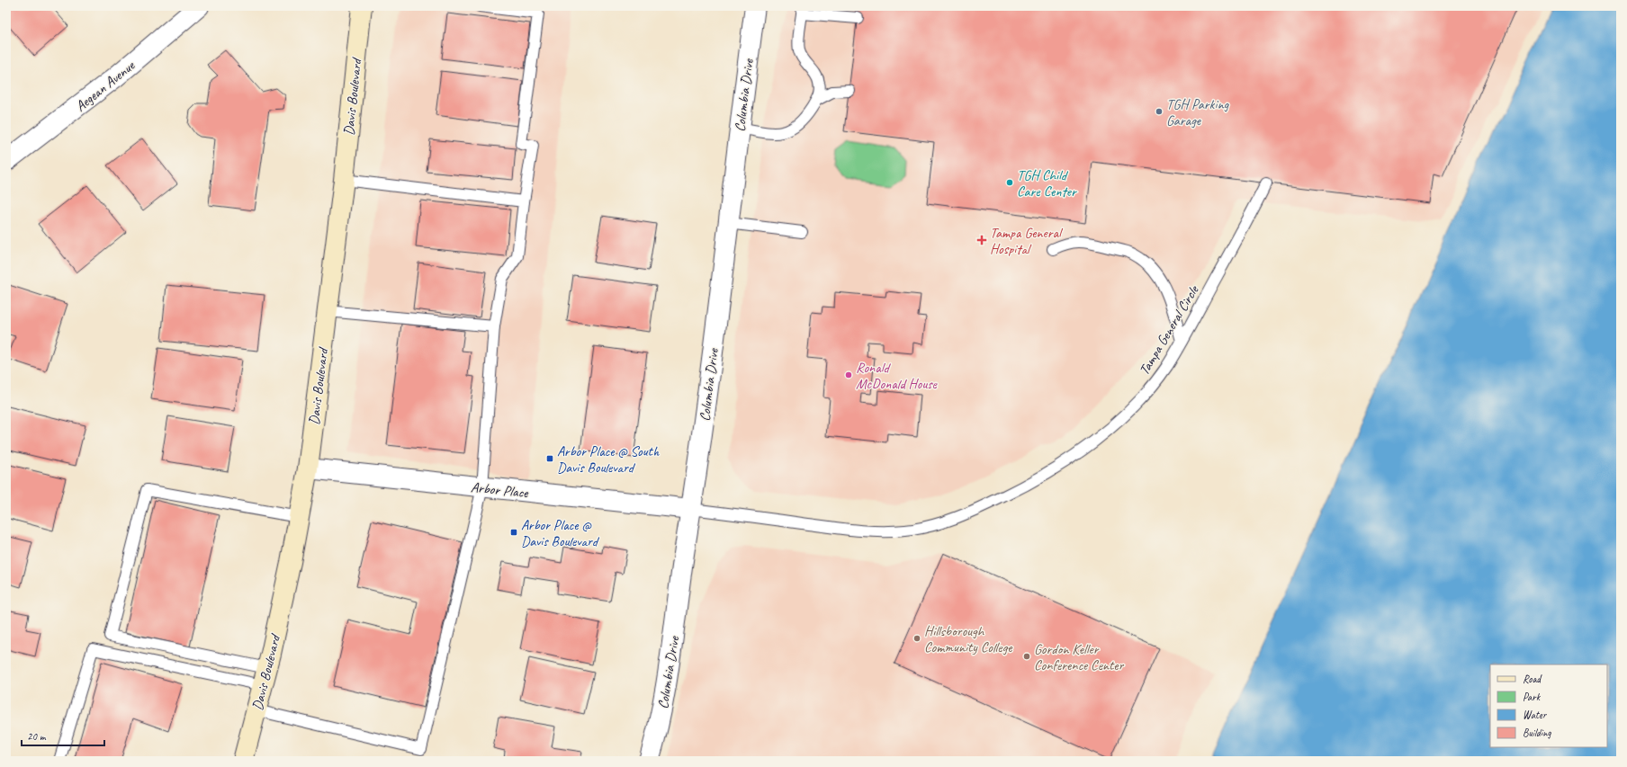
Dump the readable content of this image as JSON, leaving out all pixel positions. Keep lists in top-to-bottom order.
{
  "streets": {
    "street": [
      "Aegean Avenue",
      "Columbia Drive",
      "Davis Boulevard",
      "Arbor Place"
    ],
    "lane": ["Tampa General Circle"]
  },
  "crossings": [
    ["Columbia Drive", "Tampa General Circle"],
    ["Columbia Drive", "Arbor Place"],
    ["Davis Boulevard", "Arbor Place"],
    ["Tampa General Circle", "Arbor Place"]
  ],
  "places": {
    "other": [
      "TGH Parking Garage",
      "TGH Child Care Center",
      "Ronald McDonald House",
      "Hillsborough Community College",
      "Gordon Keller Conference Center"
    ],
    "health": ["Tampa General Hospital"],
    "transit": ["Arbor Place @ South Davis Boulevard", "Arbor Place @ Davis Boulevard"]
  },
  "legend": [
    "Road",
    "Park",
    "Water",
    "Building"
  ],
  "scale_bar": "20 m"
}
